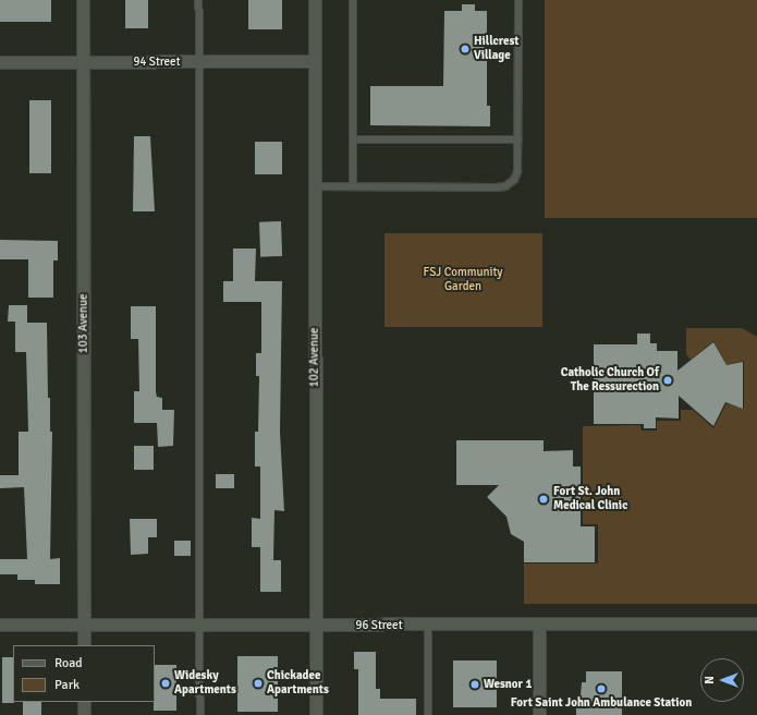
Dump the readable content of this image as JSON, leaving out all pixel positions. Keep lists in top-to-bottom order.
{
  "streets": {
    "street": [
      "94 Street",
      "103 Avenue",
      "102 Avenue",
      "96 Street"
    ]
  },
  "crossings": [
    ["94 Street", "103 Avenue"],
    ["94 Street", "102 Avenue"],
    ["103 Avenue", "96 Street"],
    ["102 Avenue", "96 Street"]
  ],
  "parks": ["FSJ Community Garden"],
  "places": [
    "Hillcrest Village",
    "Catholic Church Of The Ressurection",
    "Fort St. John Medical Clinic",
    "Widesky Apartments",
    "Chickadee Apartments",
    "Wesnor 1",
    "Fort Saint John Ambulance Station"
  ],
  "legend": ["Road", "Park"],
  "north": "left"
}
